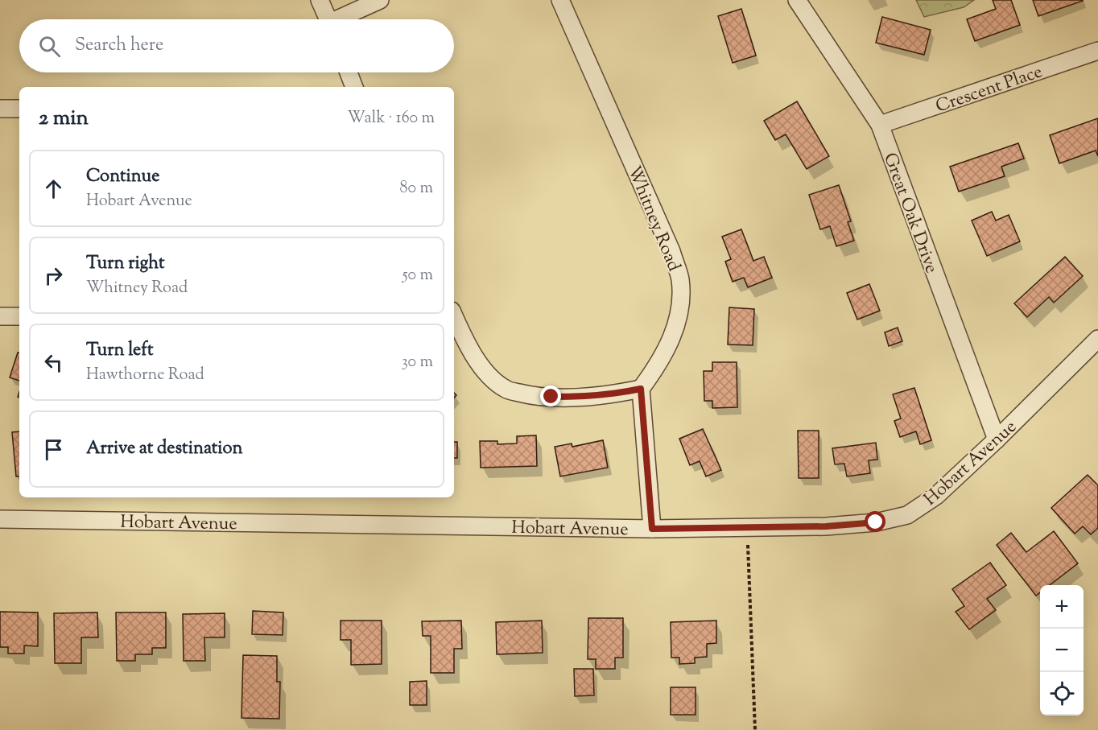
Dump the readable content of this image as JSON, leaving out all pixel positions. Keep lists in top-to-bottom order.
{
  "streets": {
    "street": [
      "Crescent Place",
      "Great Oak Drive",
      "Whitney Road",
      "Hobart Avenue"
    ]
  },
  "crossings": [
    ["Crescent Place", "Great Oak Drive"],
    ["Great Oak Drive", "Hobart Avenue"]
  ],
  "page": {
    "search": "Search here",
    "heading": ["2 min", "Walk · 160 m"],
    "list": [
      ["Continue", "Hobart Avenue", "80 m"],
      ["Turn right", "Whitney Road", "50 m"],
      ["Turn left", "Hawthorne Road", "30 m"],
      "Arrive at destination"
    ],
    "map_buttons": ["+", "−"]
  }
}
